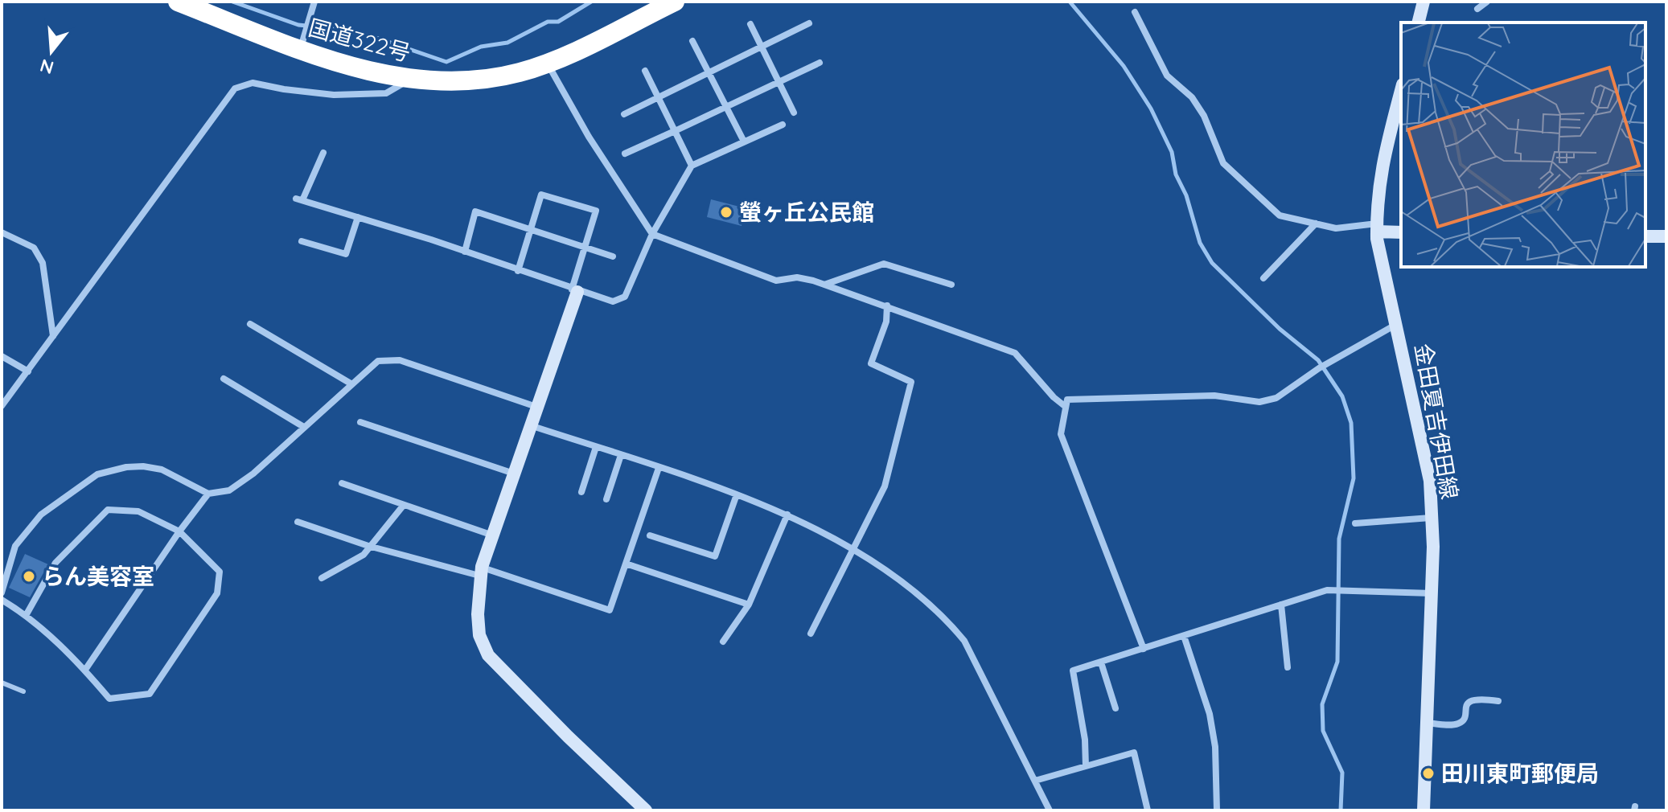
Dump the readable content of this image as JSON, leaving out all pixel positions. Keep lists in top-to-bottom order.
{
  "streets": {
    "highway": ["国道322号"],
    "main road": ["金田夏吉伊田線"]
  },
  "places": ["螢ヶ丘公民館", "らん美容室", "田川東町郵便局"],
  "north": "bottom"
}
